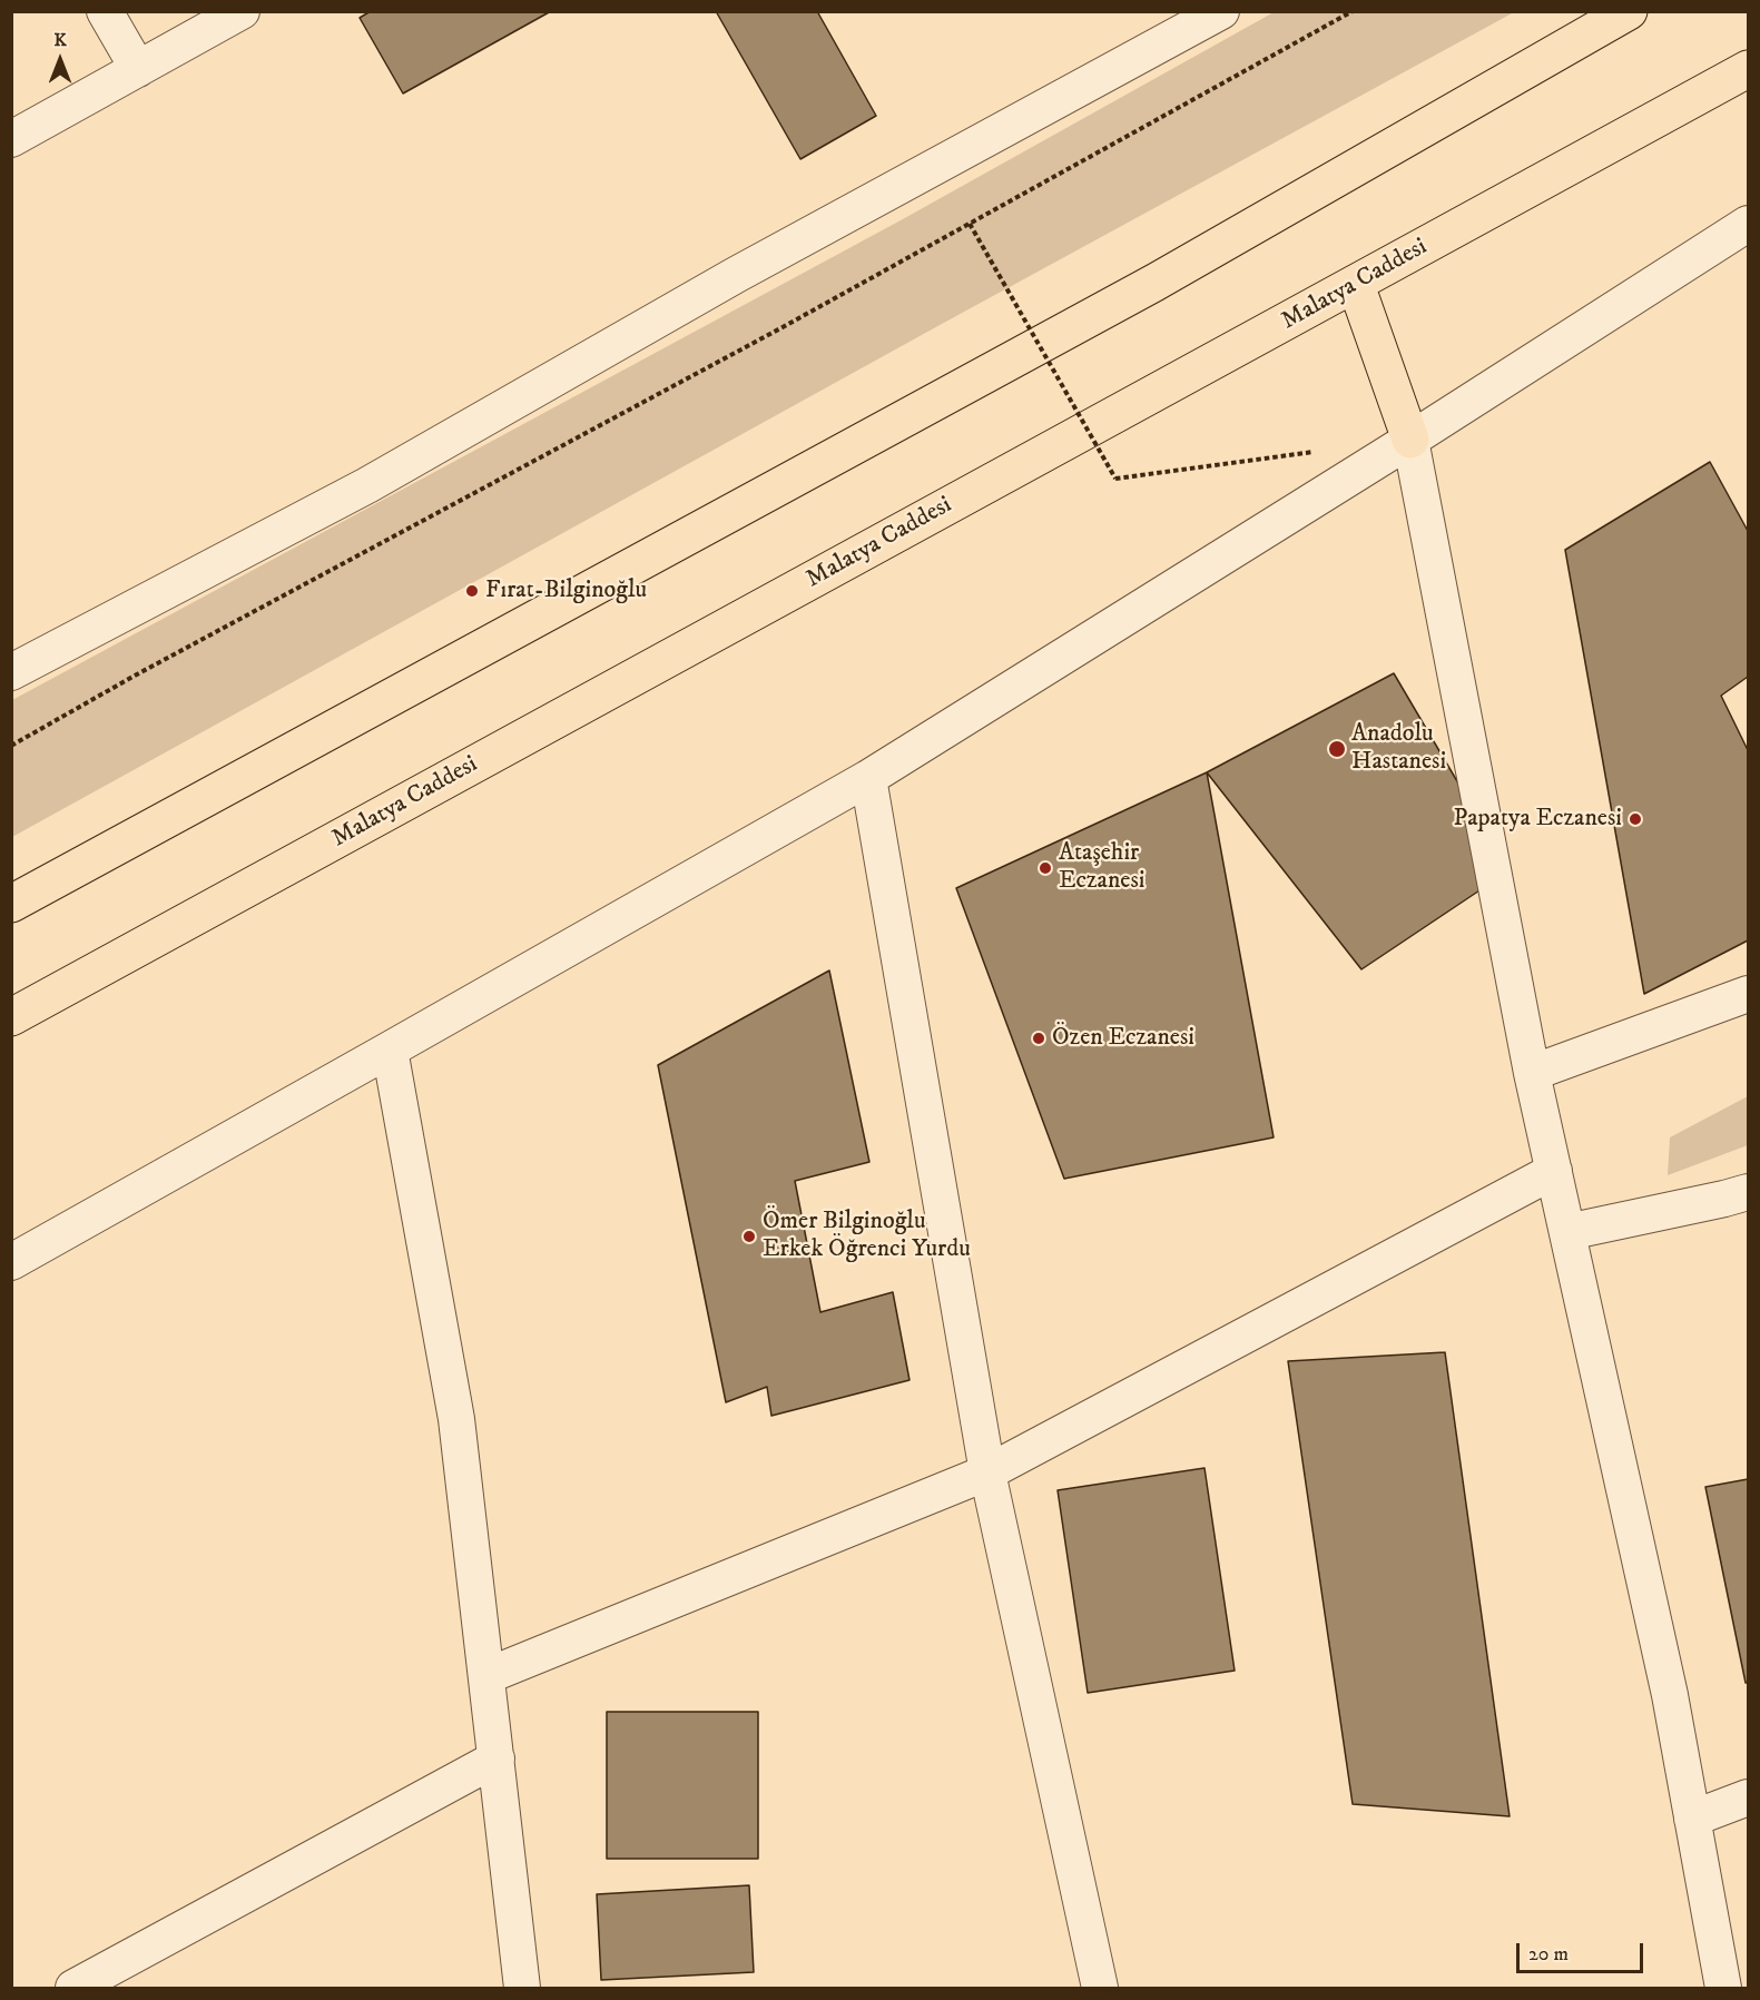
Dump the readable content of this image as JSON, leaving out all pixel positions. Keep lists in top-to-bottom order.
{
  "streets": {
    "highway": ["Malatya Caddesi"]
  },
  "places": [
    "Fırat-Bilginoğlu",
    "Anadolu Hastanesi",
    "Papatya Eczanesi",
    "Ataşehir Eczanesi",
    "Özen Eczanesi",
    "Ömer Bilginoğlu Erkek Öğrenci Yurdu"
  ],
  "scale_bar": "20 m",
  "north": "top"
}
